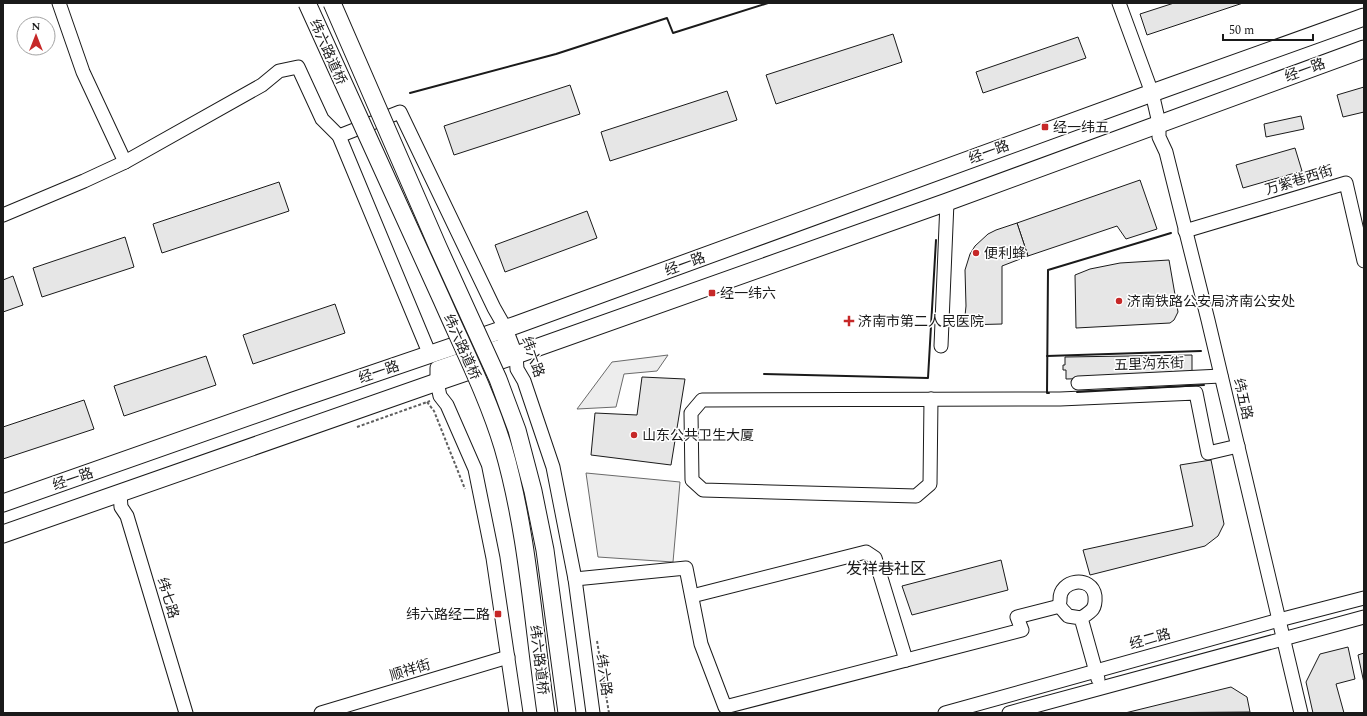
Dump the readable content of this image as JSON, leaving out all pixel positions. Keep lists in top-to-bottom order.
{
  "streets": {
    "main road": ["纬六路道桥", "经一路"],
    "street": [
      "万紫巷西街",
      "纬六路",
      "五里沟东街",
      "纬五路",
      "纬七路",
      "经二路",
      "顺祥街"
    ]
  },
  "crossings": [
    ["经一路", "纬六路"],
    ["经一路", "纬五路"],
    ["经一路", "纬七路"],
    ["万紫巷西街", "纬五路"],
    ["五里沟东街", "纬五路"],
    ["纬五路", "经二路"]
  ],
  "districts": ["发祥巷社区"],
  "places": {
    "transit": ["经一纬五", "经一纬六", "纬六路经二路"],
    "other": ["便利蜂", "济南铁路公安局济南公安处", "山东公共卫生大厦"],
    "health": ["济南市第二人民医院"]
  },
  "scale_bar": "50 m",
  "north": "top"
}
